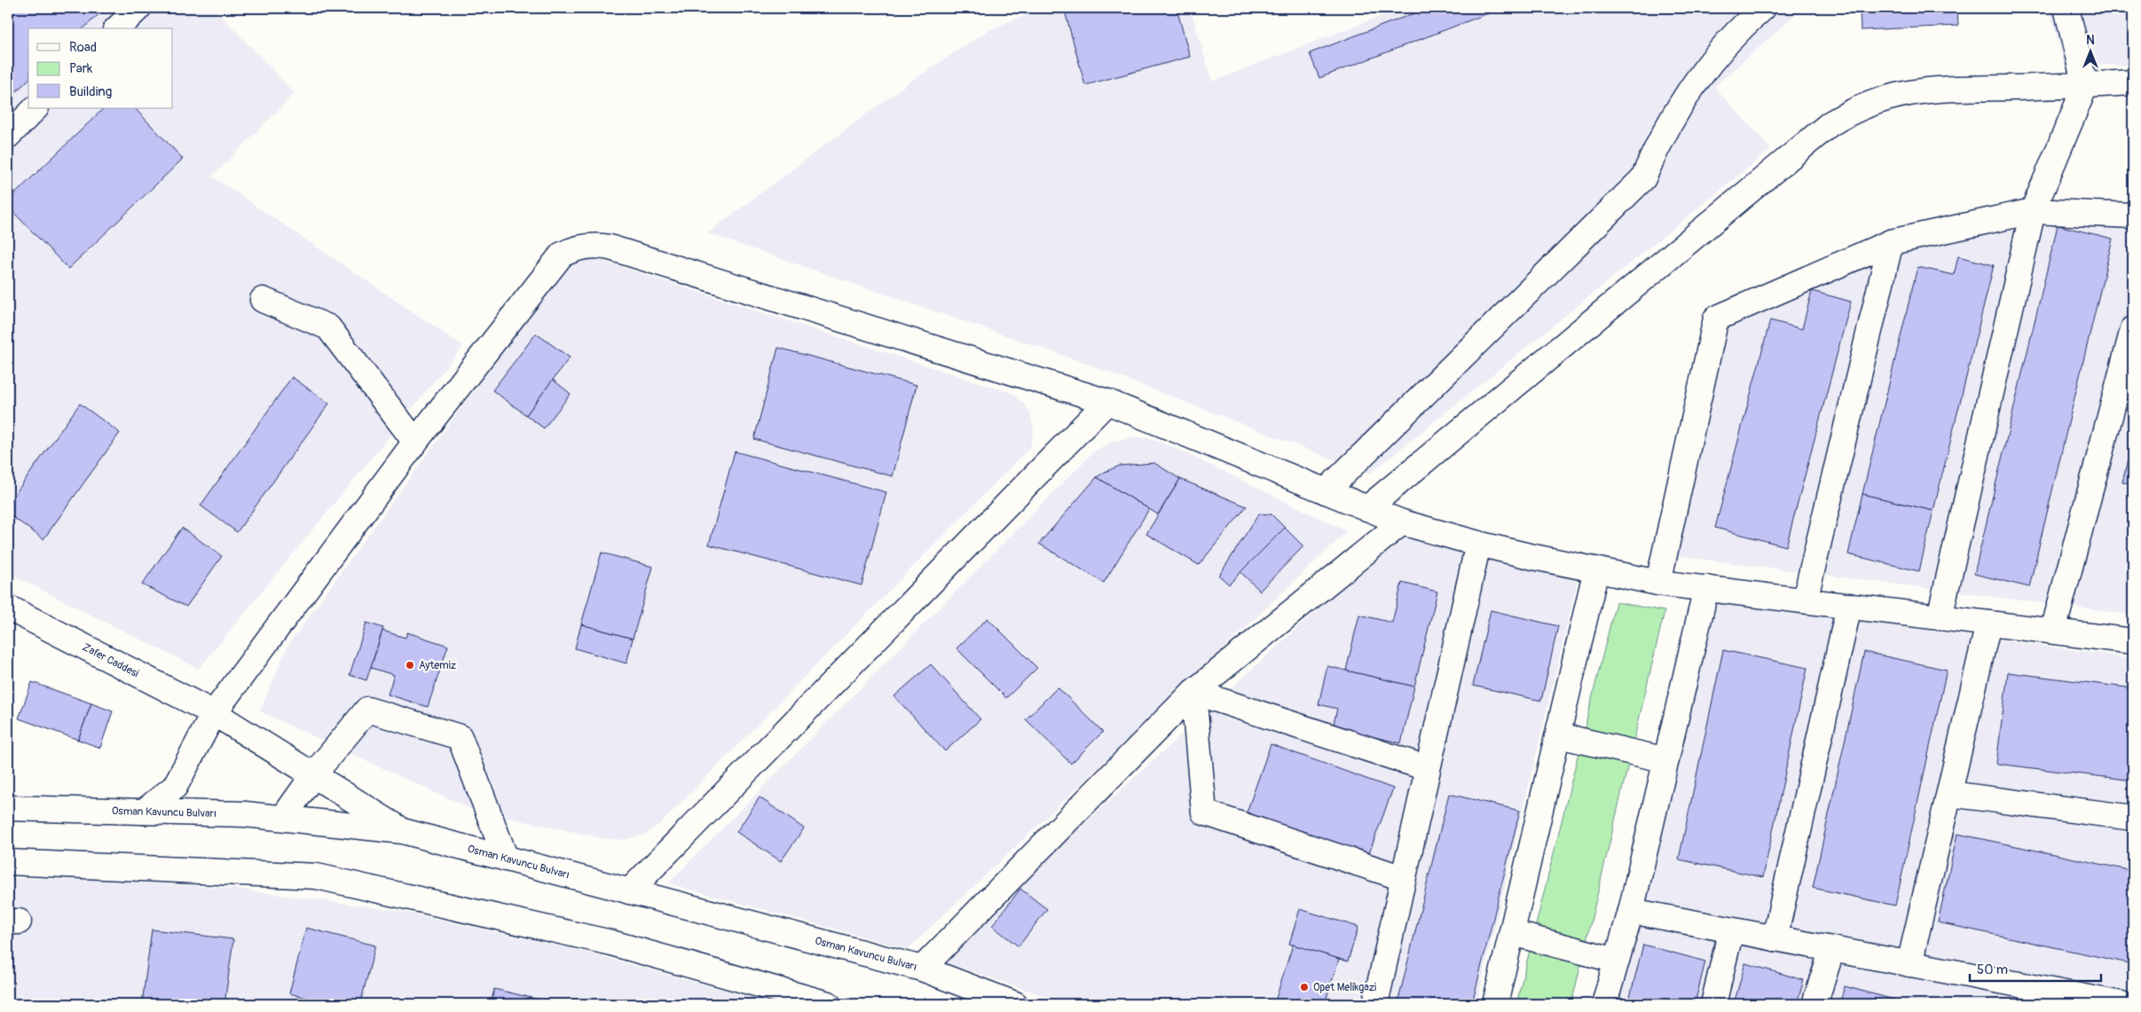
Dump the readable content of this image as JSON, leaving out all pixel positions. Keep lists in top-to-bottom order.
{
  "streets": {
    "main road": ["Zafer Caddesi", "Osman Kavuncu Bulvarı"]
  },
  "crossings": [
    ["Zafer Caddesi", "Osman Kavuncu Bulvarı"]
  ],
  "places": ["Aytemiz", "Opet Melikgazi"],
  "legend": ["Road", "Park", "Building"],
  "scale_bar": "50 m",
  "north": "top"
}
